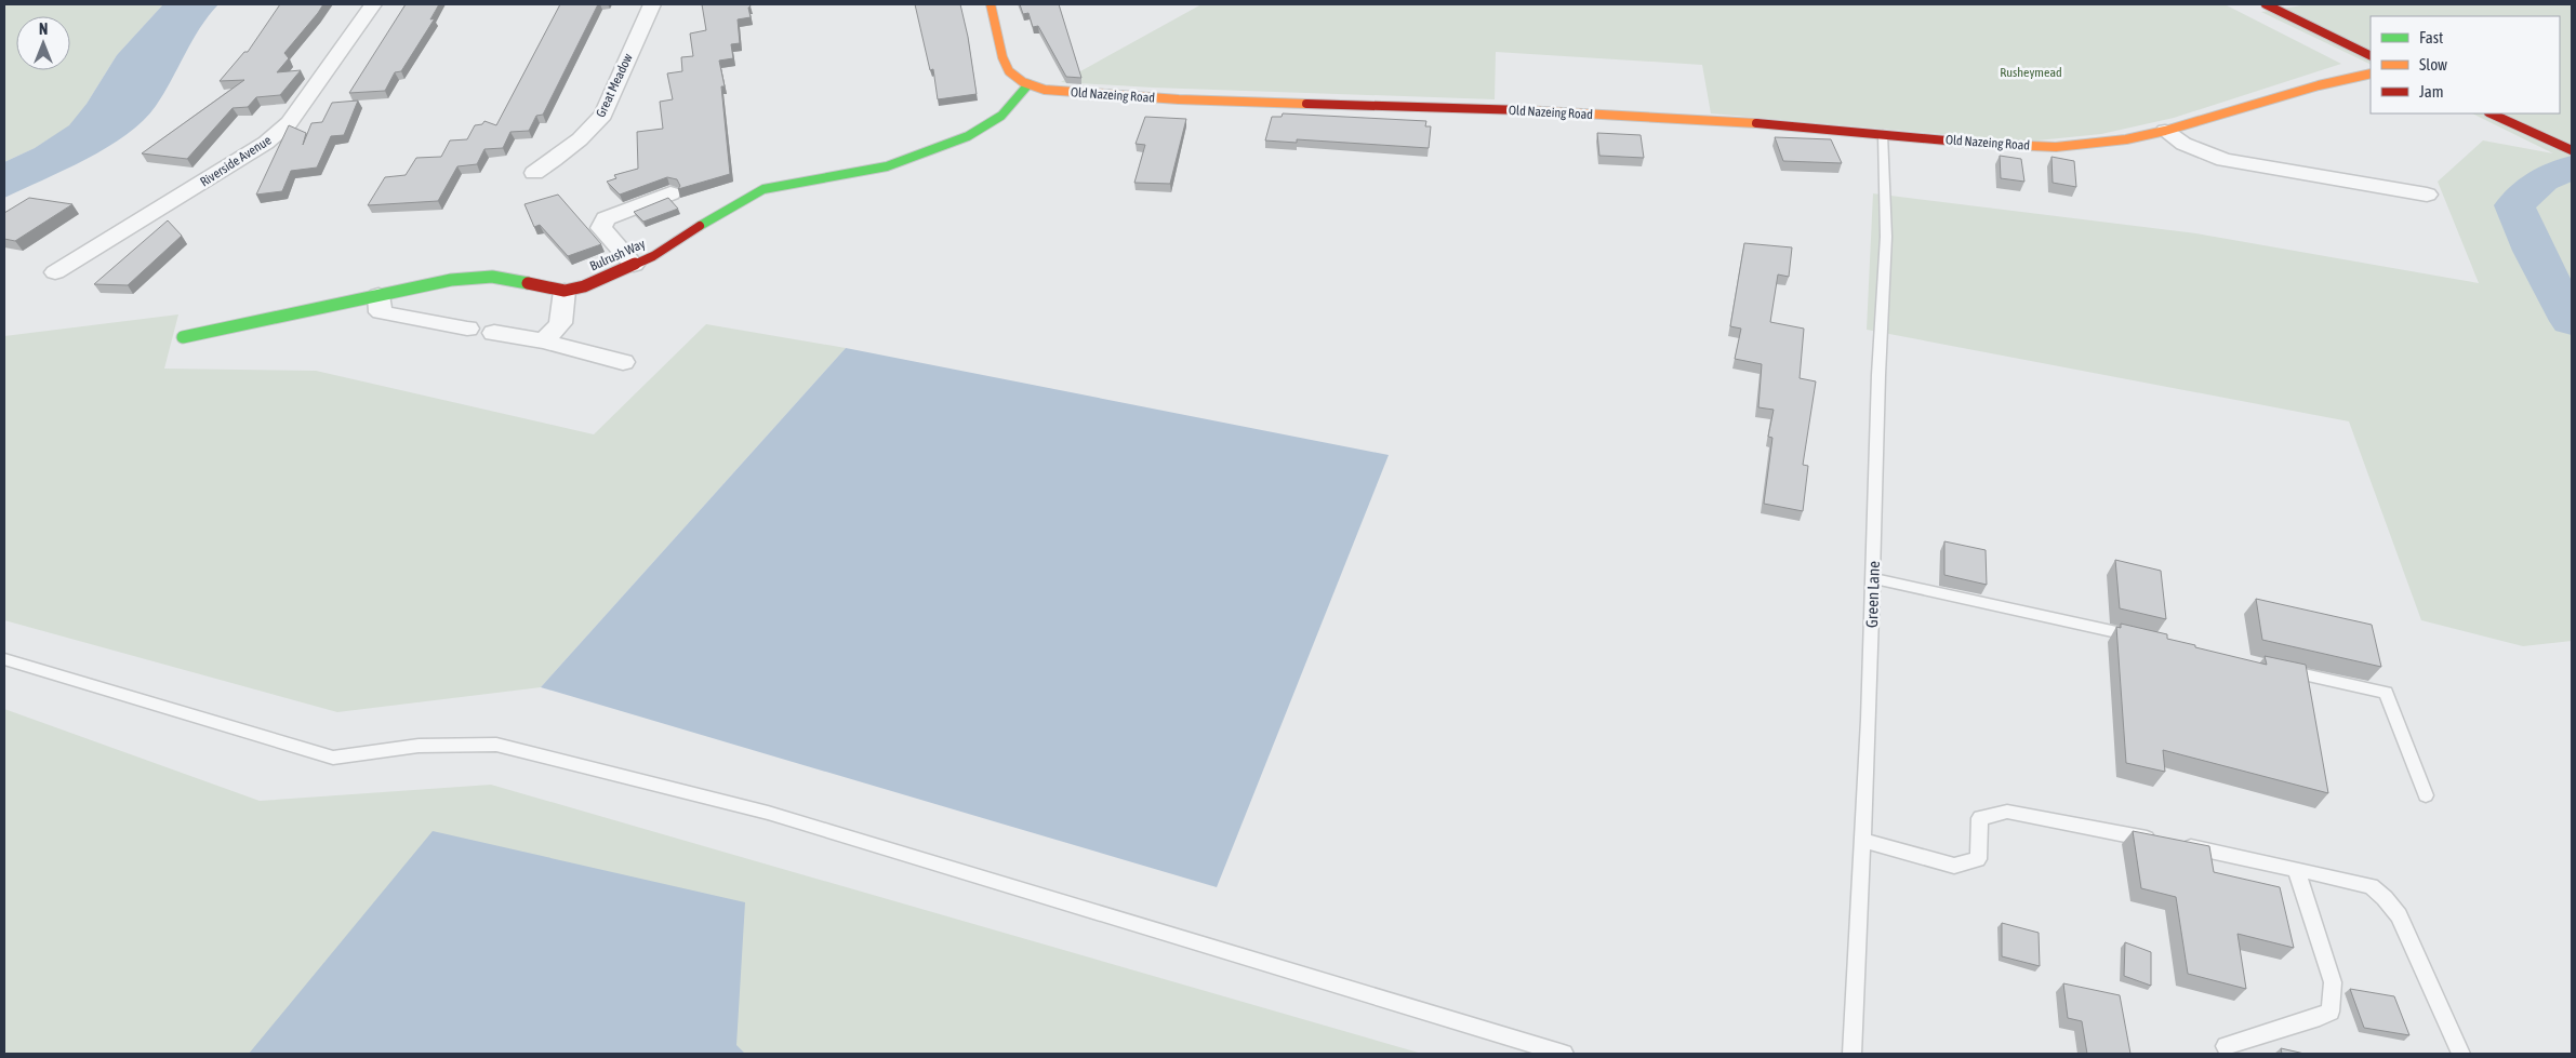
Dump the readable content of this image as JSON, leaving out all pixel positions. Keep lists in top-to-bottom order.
{
  "streets": {
    "street": [
      "Great Meadow",
      "Old Nazeing Road",
      "Riverside Avenue",
      "Bulrush Way"
    ],
    "lane": ["Green Lane"]
  },
  "crossings": [
    ["Old Nazeing Road", "Bulrush Way"],
    ["Old Nazeing Road", "Green Lane"]
  ],
  "parks": ["Rusheymead"],
  "legend": ["Fast", "Slow", "Jam"],
  "north": "top"
}
